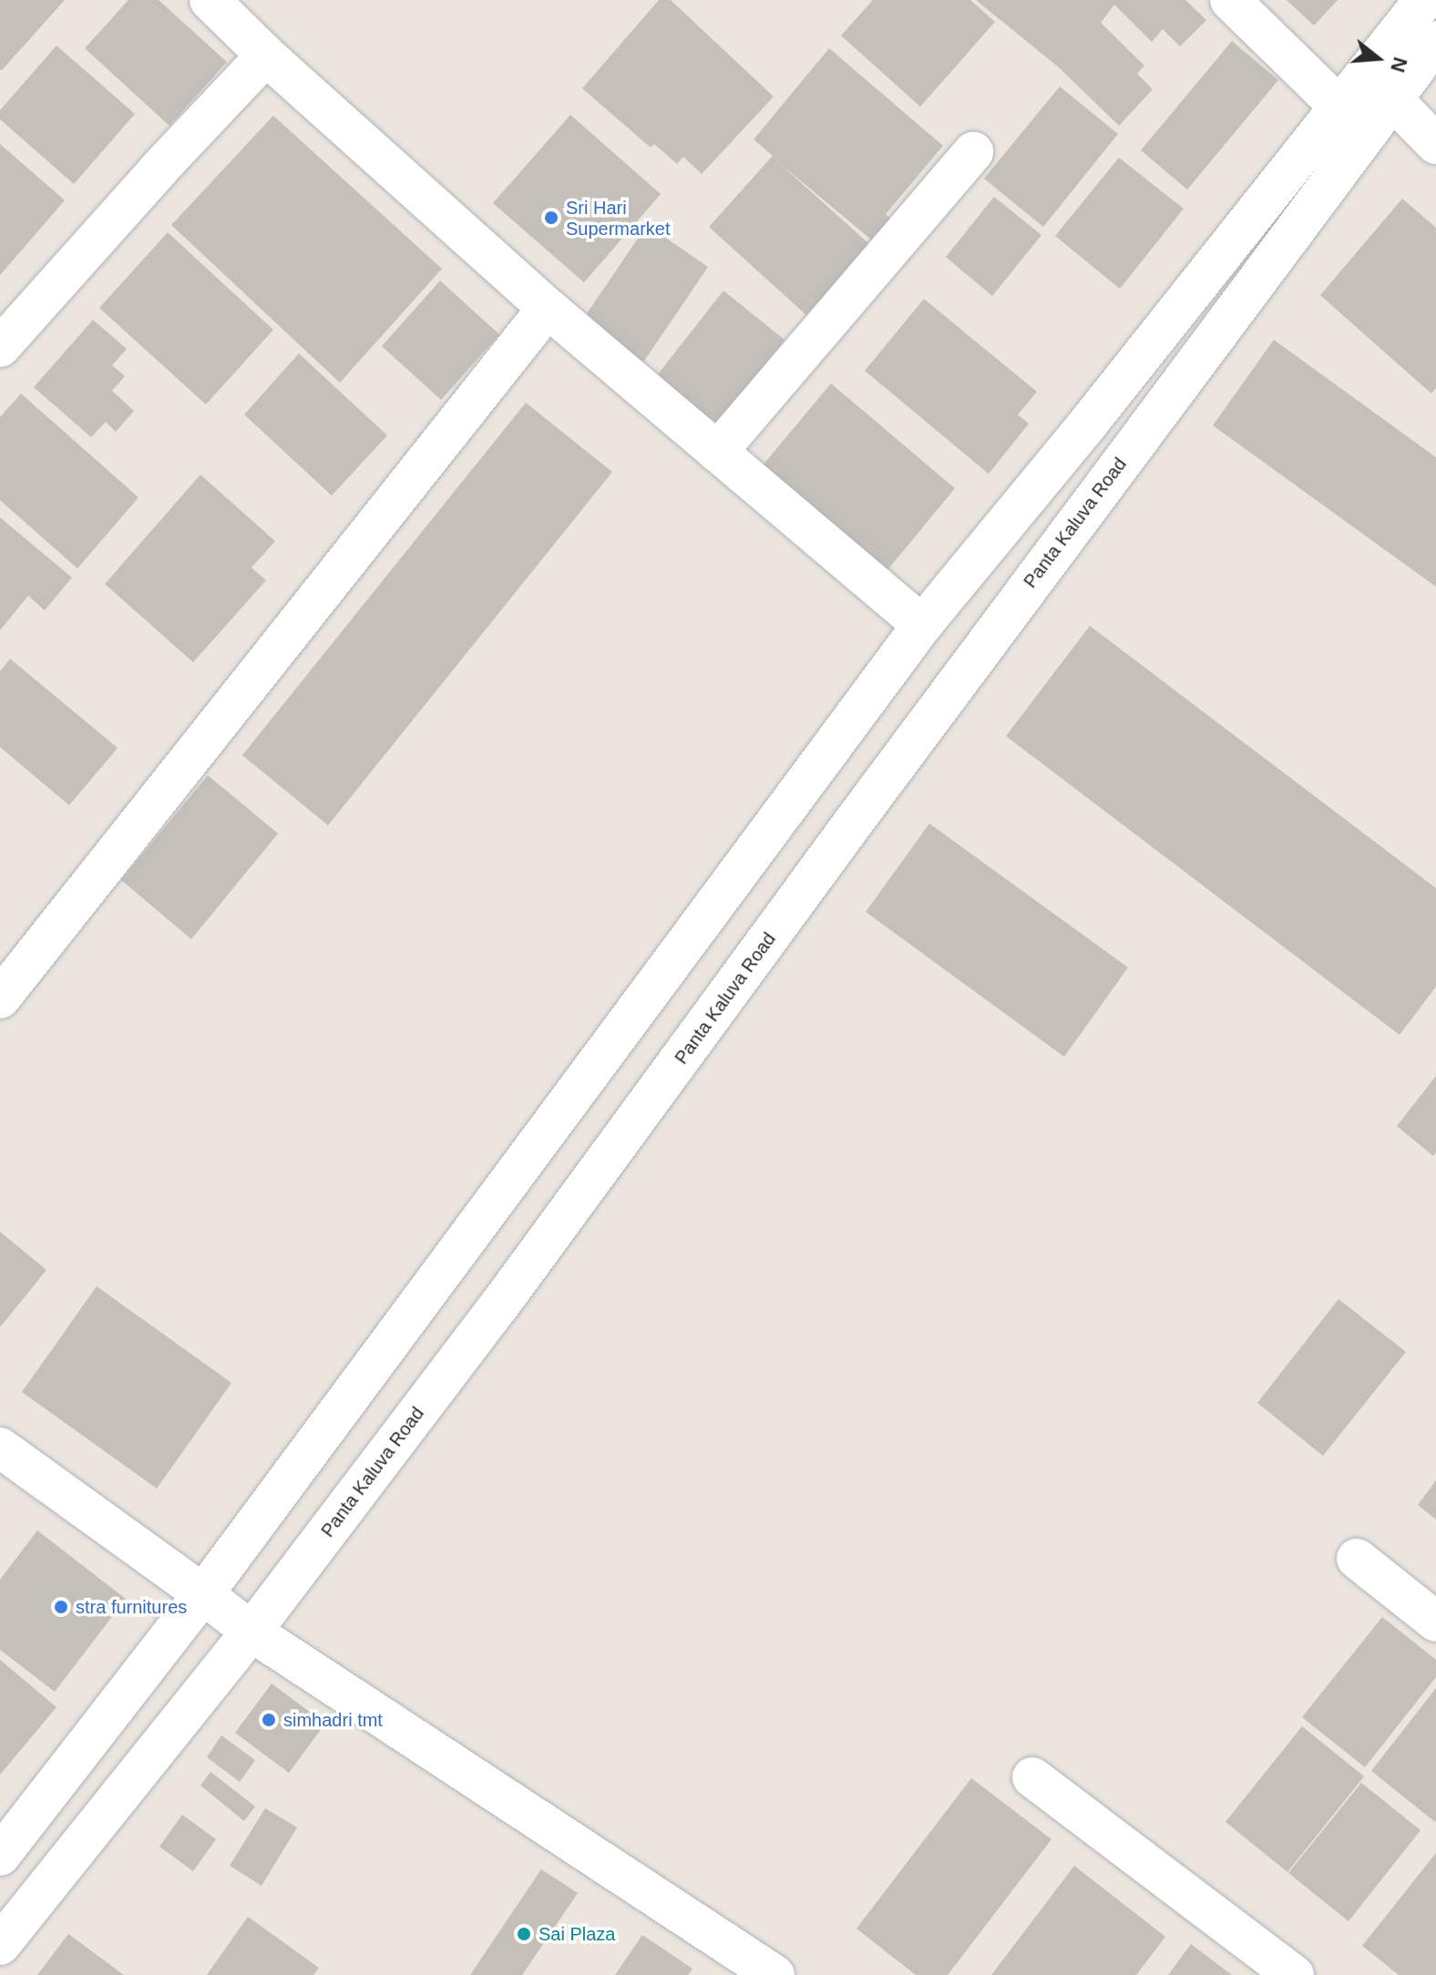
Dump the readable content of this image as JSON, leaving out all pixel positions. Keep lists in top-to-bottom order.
{
  "streets": {
    "street": ["Panta Kaluva Road"]
  },
  "places": [
    "Sri Hari Supermarket",
    "stra furnitures",
    "simhadri tmt",
    "Sai Plaza"
  ],
  "north": "right"
}
